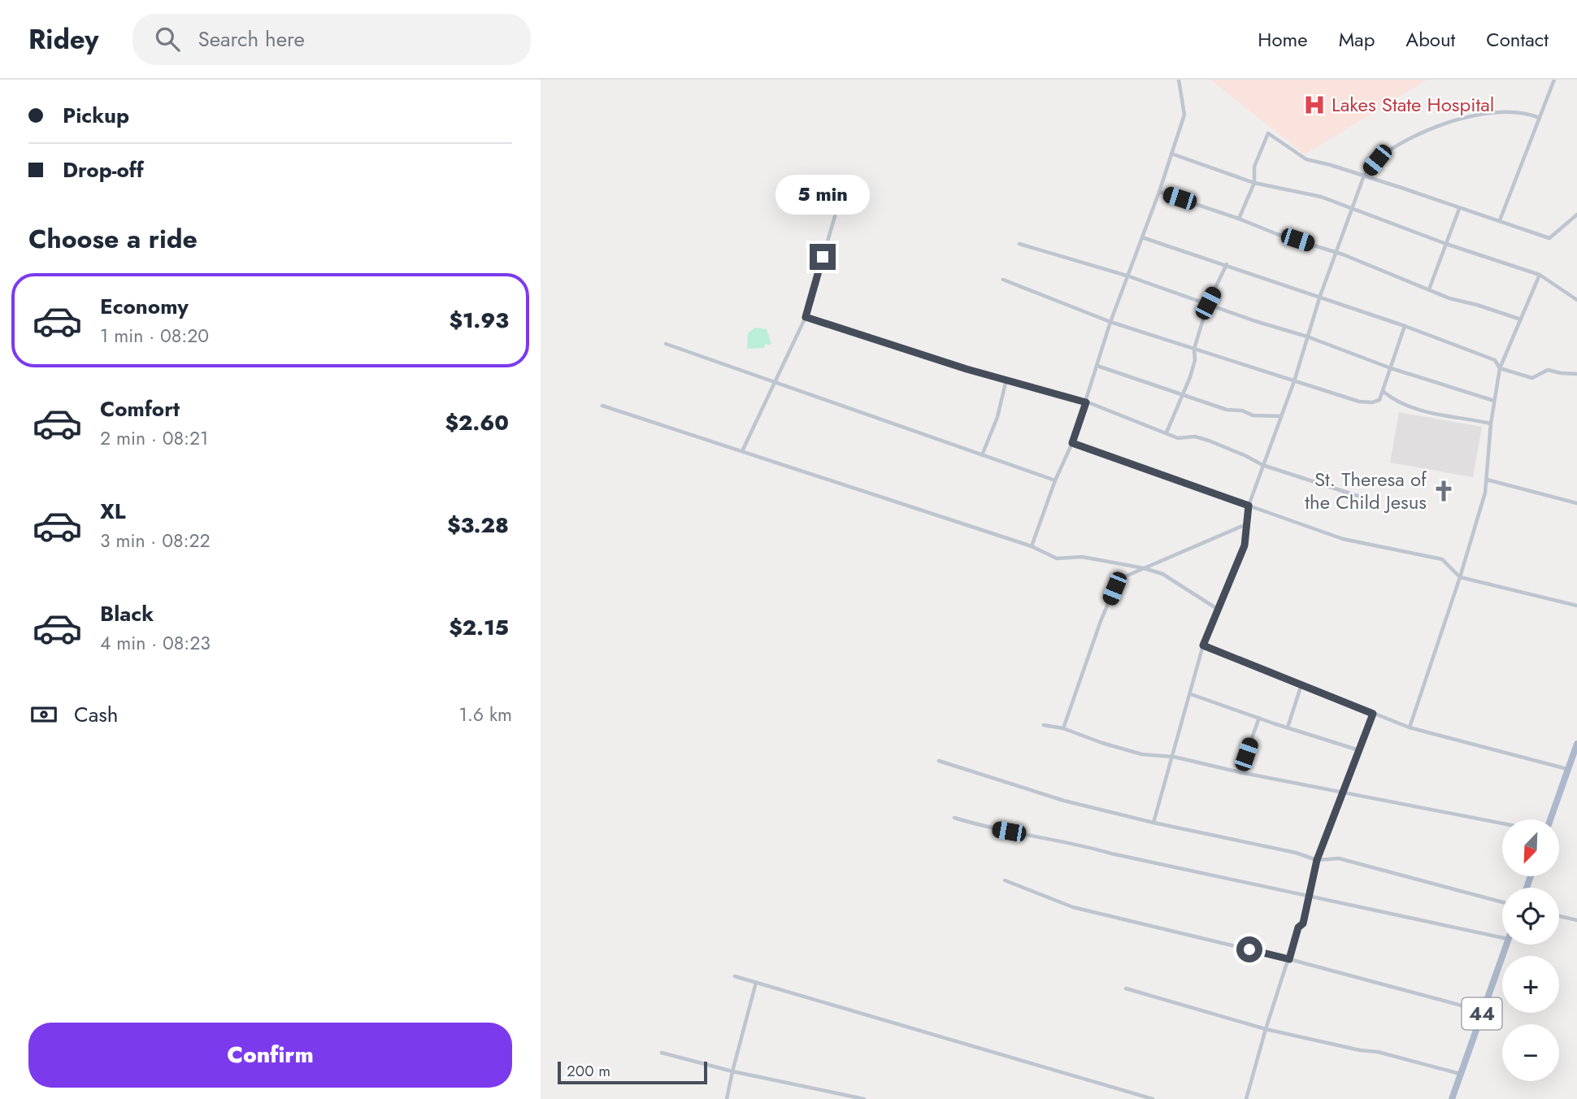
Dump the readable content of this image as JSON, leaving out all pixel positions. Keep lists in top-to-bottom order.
{
  "streets": {
    "main road": ["44"]
  },
  "places": {
    "hospital": ["Lakes State Hospital"],
    "church": ["St. Theresa of the Child Jesus"]
  },
  "scale_bar": "200 m",
  "north": "bottom left",
  "page": {
    "header": "Ridey",
    "search": "Search here",
    "nav": [
      "Home",
      "Map",
      "About",
      "Contact"
    ],
    "banner": ["Pickup", "Drop-off"],
    "bubble": "5 min",
    "heading": "Choose a ride",
    "list": [
      {
        "name": "Economy",
        "note": "1 min · 08:20",
        "value": "$1.93"
      },
      {
        "name": "Comfort",
        "note": "2 min · 08:21",
        "value": "$2.60"
      },
      {
        "name": "XL",
        "note": "3 min · 08:22",
        "value": "$3.28"
      },
      {
        "name": "Black",
        "note": "4 min · 08:23",
        "value": "$2.15"
      }
    ],
    "pay": ["Cash", "1.6 km"],
    "map_buttons": ["+", "−"],
    "buttons": "Confirm",
    "scale": "200 m"
  }
}
